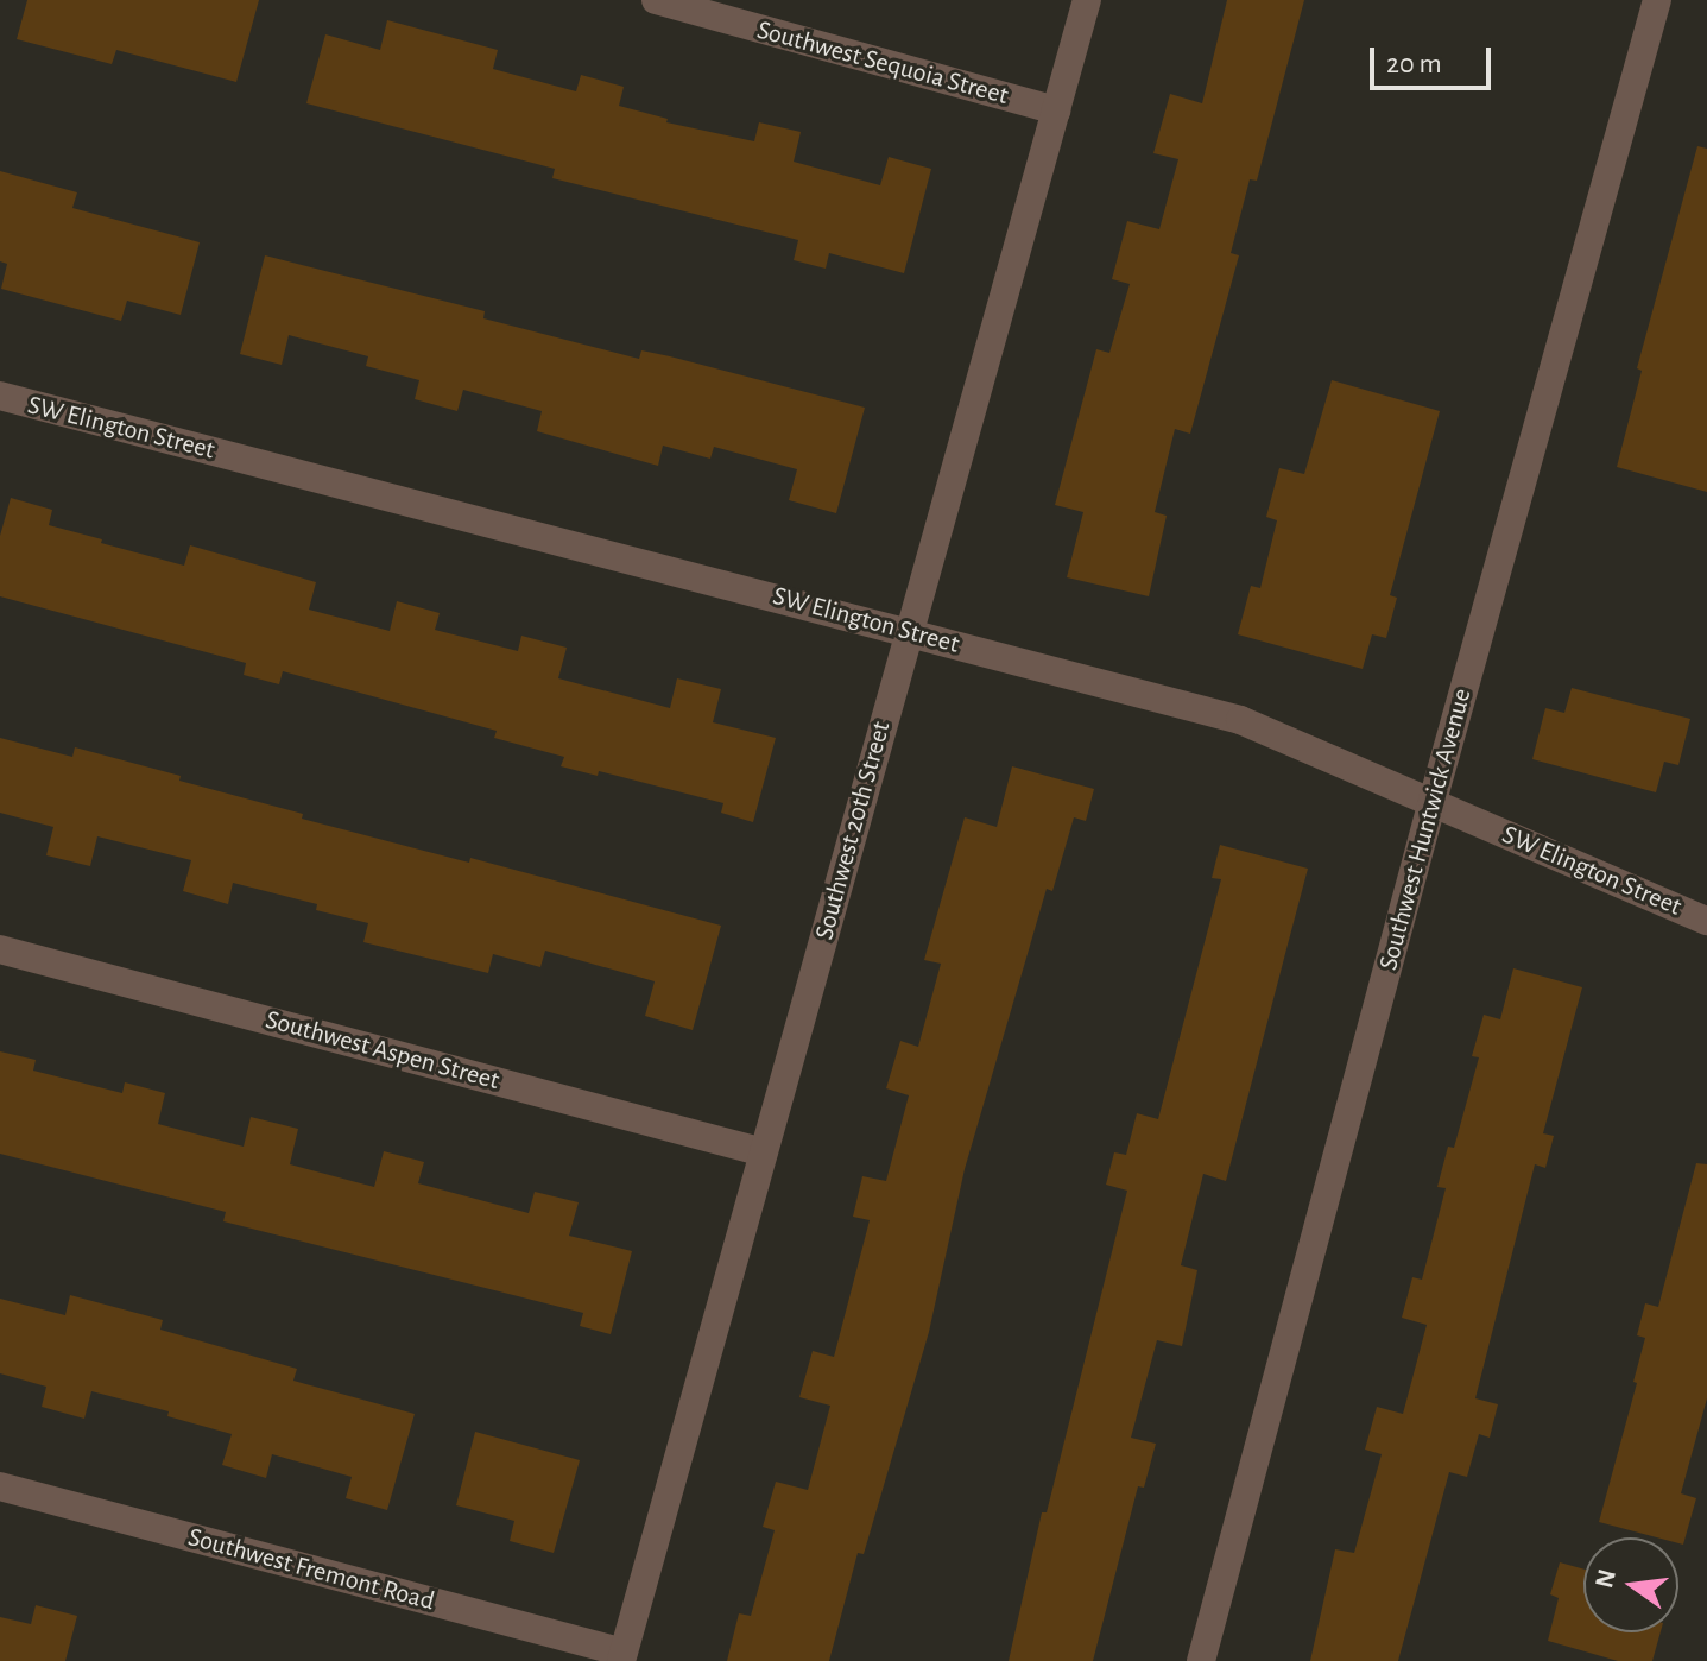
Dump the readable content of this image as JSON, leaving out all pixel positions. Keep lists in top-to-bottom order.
{
  "streets": {
    "street": [
      "Southwest Sequoia Street",
      "SW Elington Street",
      "Southwest Huntwick Avenue",
      "Southwest 20th Street",
      "Southwest Aspen Street",
      "Southwest Fremont Road"
    ]
  },
  "crossings": [
    ["Southwest Sequoia Street", "Southwest 20th Street"],
    ["SW Elington Street", "Southwest Huntwick Avenue"],
    ["SW Elington Street", "Southwest 20th Street"],
    ["Southwest 20th Street", "Southwest Aspen Street"],
    ["Southwest 20th Street", "Southwest Fremont Road"]
  ],
  "scale_bar": "20 m",
  "north": "left"
}
